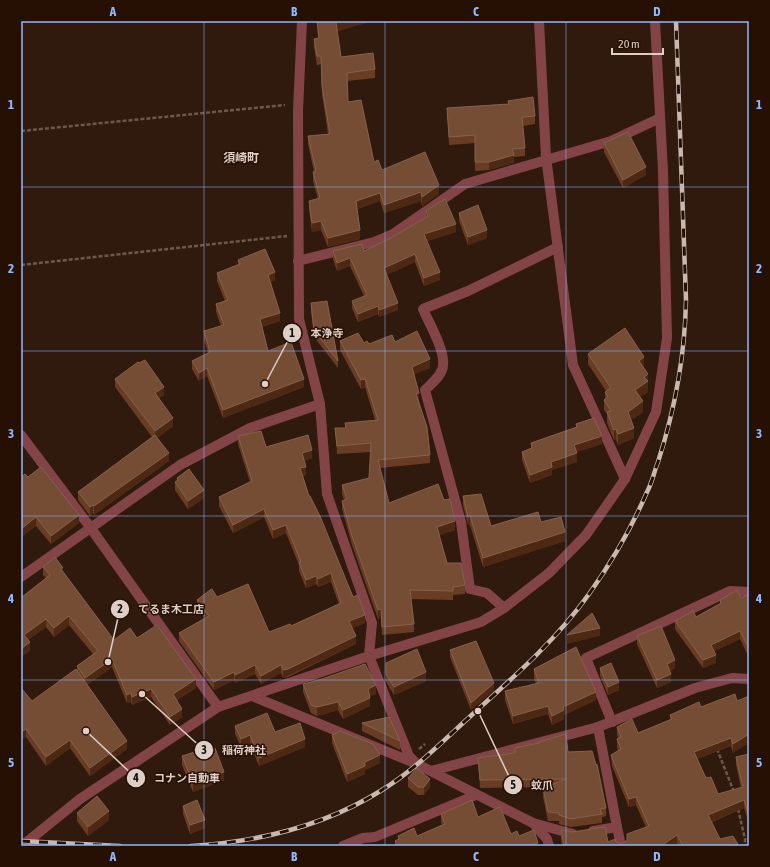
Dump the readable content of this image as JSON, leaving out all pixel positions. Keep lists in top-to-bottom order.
{
  "districts": ["須崎町"],
  "places": [
    "本浄寺",
    "てるま木工店",
    "稲荷神社",
    "蚊爪",
    "コナン自動車"
  ],
  "scale_bar": "20 m",
  "grid": {
    "columns": [
      "A",
      "B",
      "C",
      "D"
    ],
    "rows": [
      "1",
      "2",
      "3",
      "4",
      "5"
    ]
  }
}
